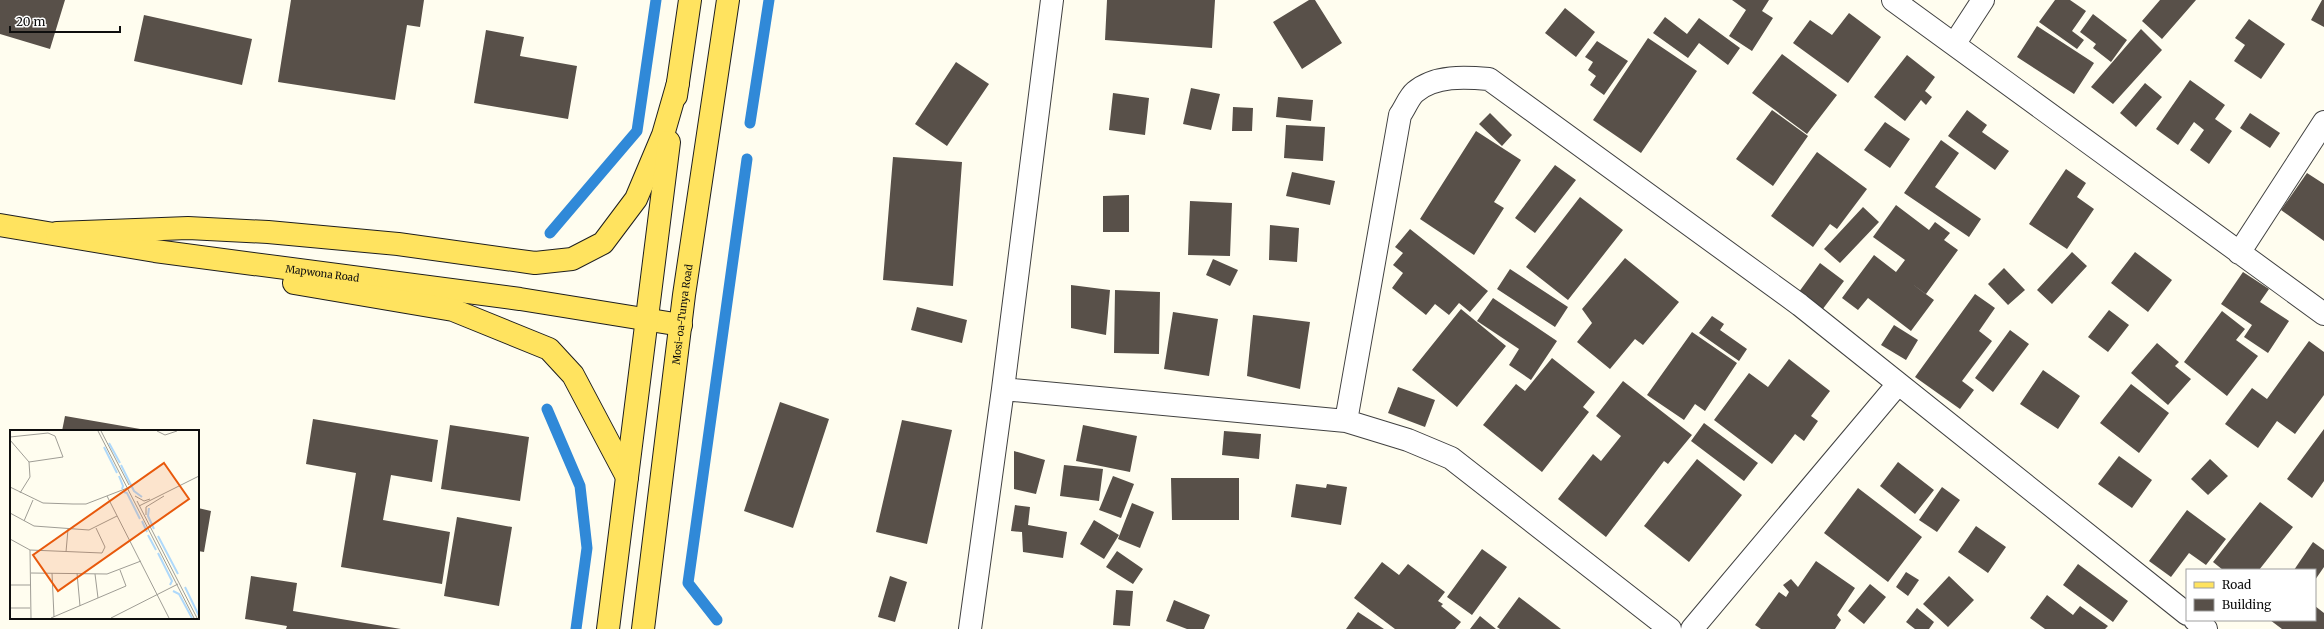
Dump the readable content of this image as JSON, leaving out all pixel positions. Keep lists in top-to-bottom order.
{
  "streets": {
    "main road": ["Mapwona Road", "Mosi-oa-Tunya Road"]
  },
  "crossings": [
    ["Mapwona Road", "Mosi-oa-Tunya Road"]
  ],
  "legend": ["Road", "Building"],
  "scale_bar": "20 m"
}
